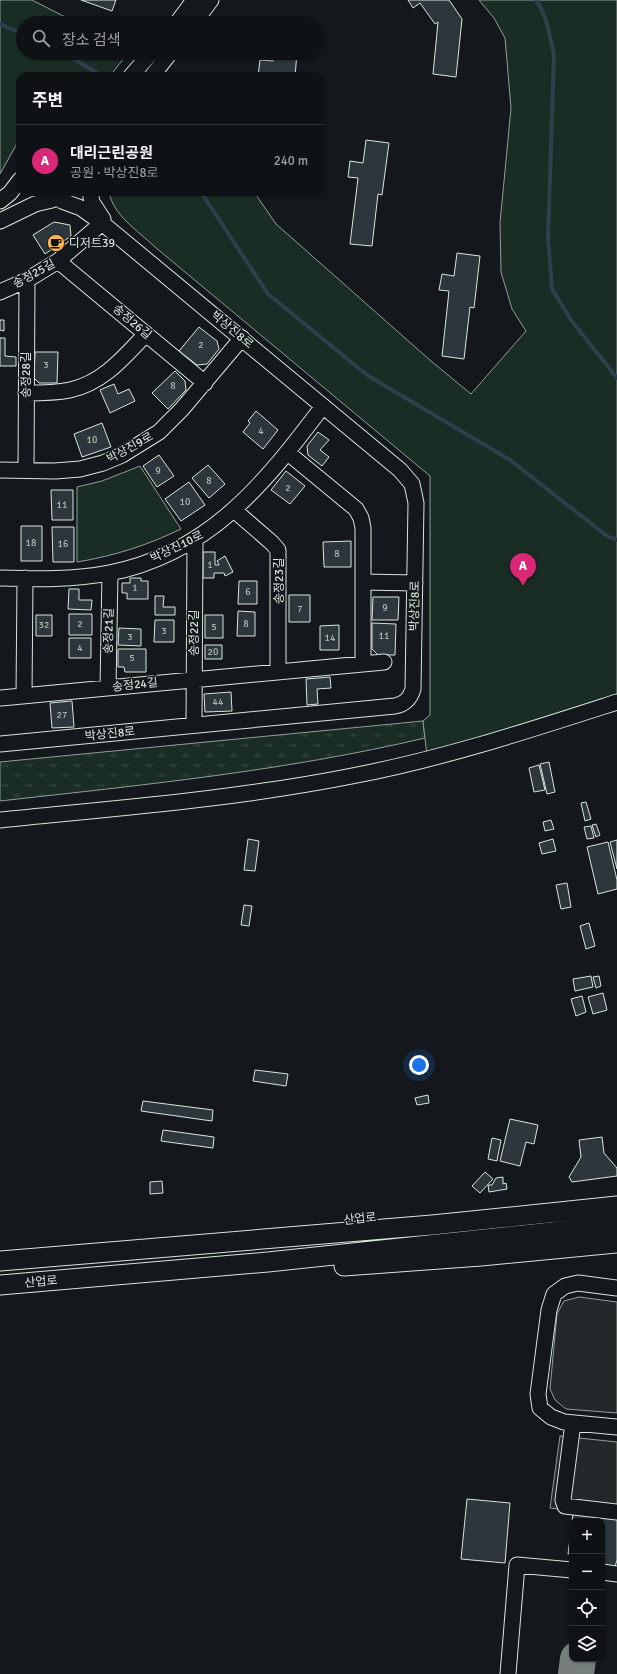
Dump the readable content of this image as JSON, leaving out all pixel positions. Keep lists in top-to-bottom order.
{
  "streets": {
    "main road": ["산업로"],
    "street": [
      "송정25길",
      "송정26길",
      "박상진8로",
      "송정28길",
      "박상진9로",
      "박상진10로",
      "송정23길",
      "송정21길",
      "송정22길",
      "송정24길"
    ]
  },
  "crossings": [
    ["송정25길", "송정26길"],
    ["송정25길", "박상진8로"],
    ["송정25길", "송정28길"],
    ["송정26길", "박상진9로"],
    ["박상진8로", "박상진9로"],
    ["박상진8로", "박상진10로"],
    ["박상진8로", "송정22길"],
    ["송정28길", "박상진9로"],
    ["박상진10로", "송정23길"],
    ["박상진10로", "송정21길"],
    ["박상진10로", "송정22길"],
    ["송정23길", "송정24길"],
    ["송정21길", "송정24길"],
    ["송정22길", "송정24길"]
  ],
  "places": {
    "cafe": ["디저트39"]
  },
  "house_numbers": [
    "2",
    "3",
    "8",
    "4",
    "10",
    "9",
    "8",
    "2",
    "10",
    "11",
    "18",
    "16",
    "8",
    "1",
    "1",
    "6",
    "9",
    "7",
    "2",
    "8",
    "32",
    "5",
    "3",
    "11",
    "3",
    "14",
    "4",
    "20",
    "5",
    "44",
    "27"
  ],
  "page": {
    "search": "장소 검색",
    "heading": "주변",
    "list": [
      {
        "mark": "A",
        "name": "대리근린공원",
        "note": "공원 · 박상진8로",
        "value": "240 m"
      }
    ],
    "pins": "A",
    "map_buttons": ["+", "−"]
  }
}
